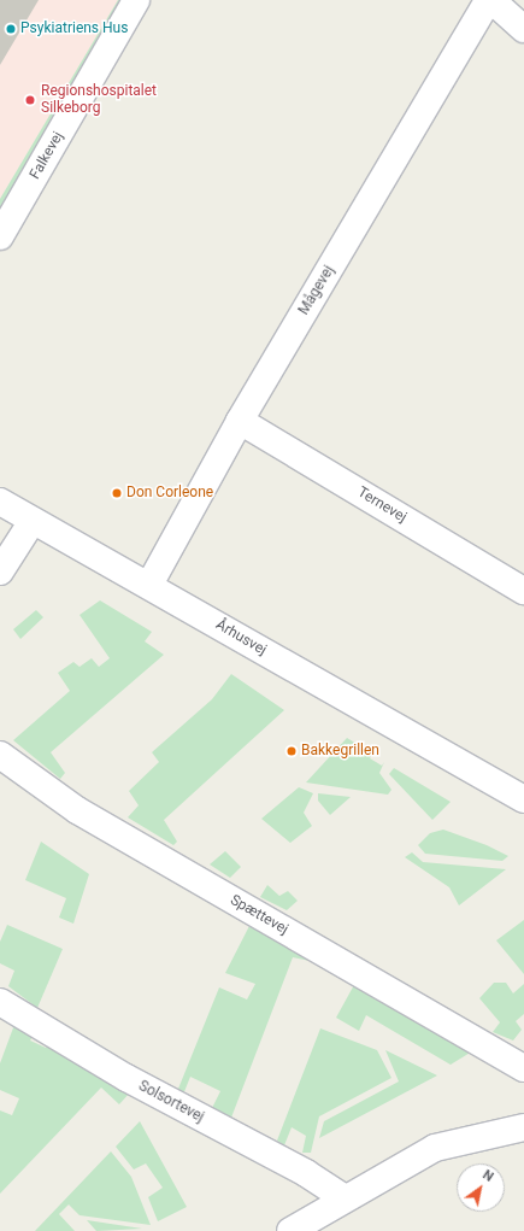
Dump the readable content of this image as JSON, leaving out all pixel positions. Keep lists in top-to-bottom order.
{
  "streets": {
    "street": [
      "Falkevej",
      "Mågevej",
      "Ternevej",
      "Århusvej",
      "Spættevej",
      "Solsortevej"
    ]
  },
  "crossings": [
    ["Mågevej", "Ternevej"],
    ["Mågevej", "Århusvej"]
  ],
  "places": [
    "Psykiatriens Hus",
    "Regionshospitalet Silkeborg",
    "Don Corleone",
    "Bakkegrillen"
  ],
  "north": "top right"
}
